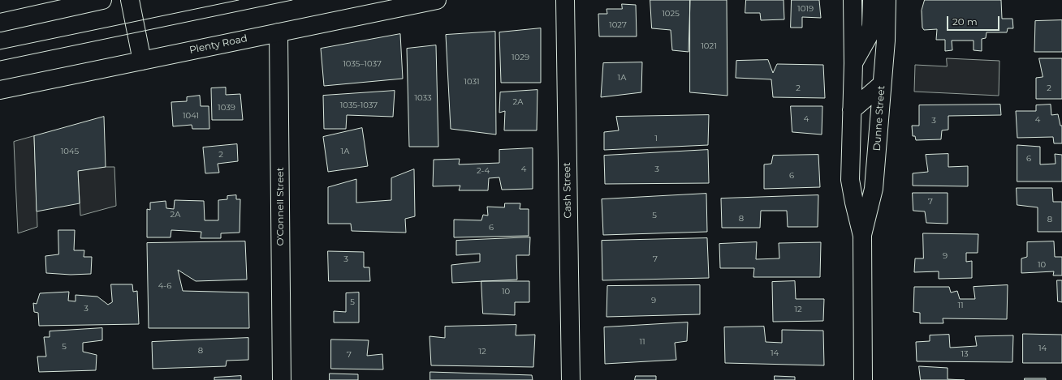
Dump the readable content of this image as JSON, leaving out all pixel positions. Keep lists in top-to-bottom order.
{
  "streets": {
    "main road": [
      "Plenty Road",
      "Dunne Street",
      "Cash Street",
      "O'Connell Street"
    ]
  },
  "crossings": [
    ["Plenty Road", "O'Connell Street"]
  ],
  "house_numbers": [
    "1019",
    "1025",
    "1027",
    "1021",
    "1029",
    "1035–1037",
    "1A",
    "1031",
    "2",
    "2",
    "1033",
    "2A",
    "1035-1037",
    "1039",
    "1041",
    "4",
    "4",
    "3",
    "1",
    "1045",
    "1A",
    "2",
    "6",
    "4",
    "3",
    "2-4",
    "6",
    "7",
    "2A",
    "5",
    "8",
    "8",
    "6",
    "9",
    "3",
    "7",
    "10",
    "4-6",
    "10",
    "9",
    "5",
    "11",
    "3",
    "12",
    "11",
    "5",
    "14",
    "8",
    "12",
    "14",
    "13",
    "7"
  ],
  "scale_bar": "20 m"
}
